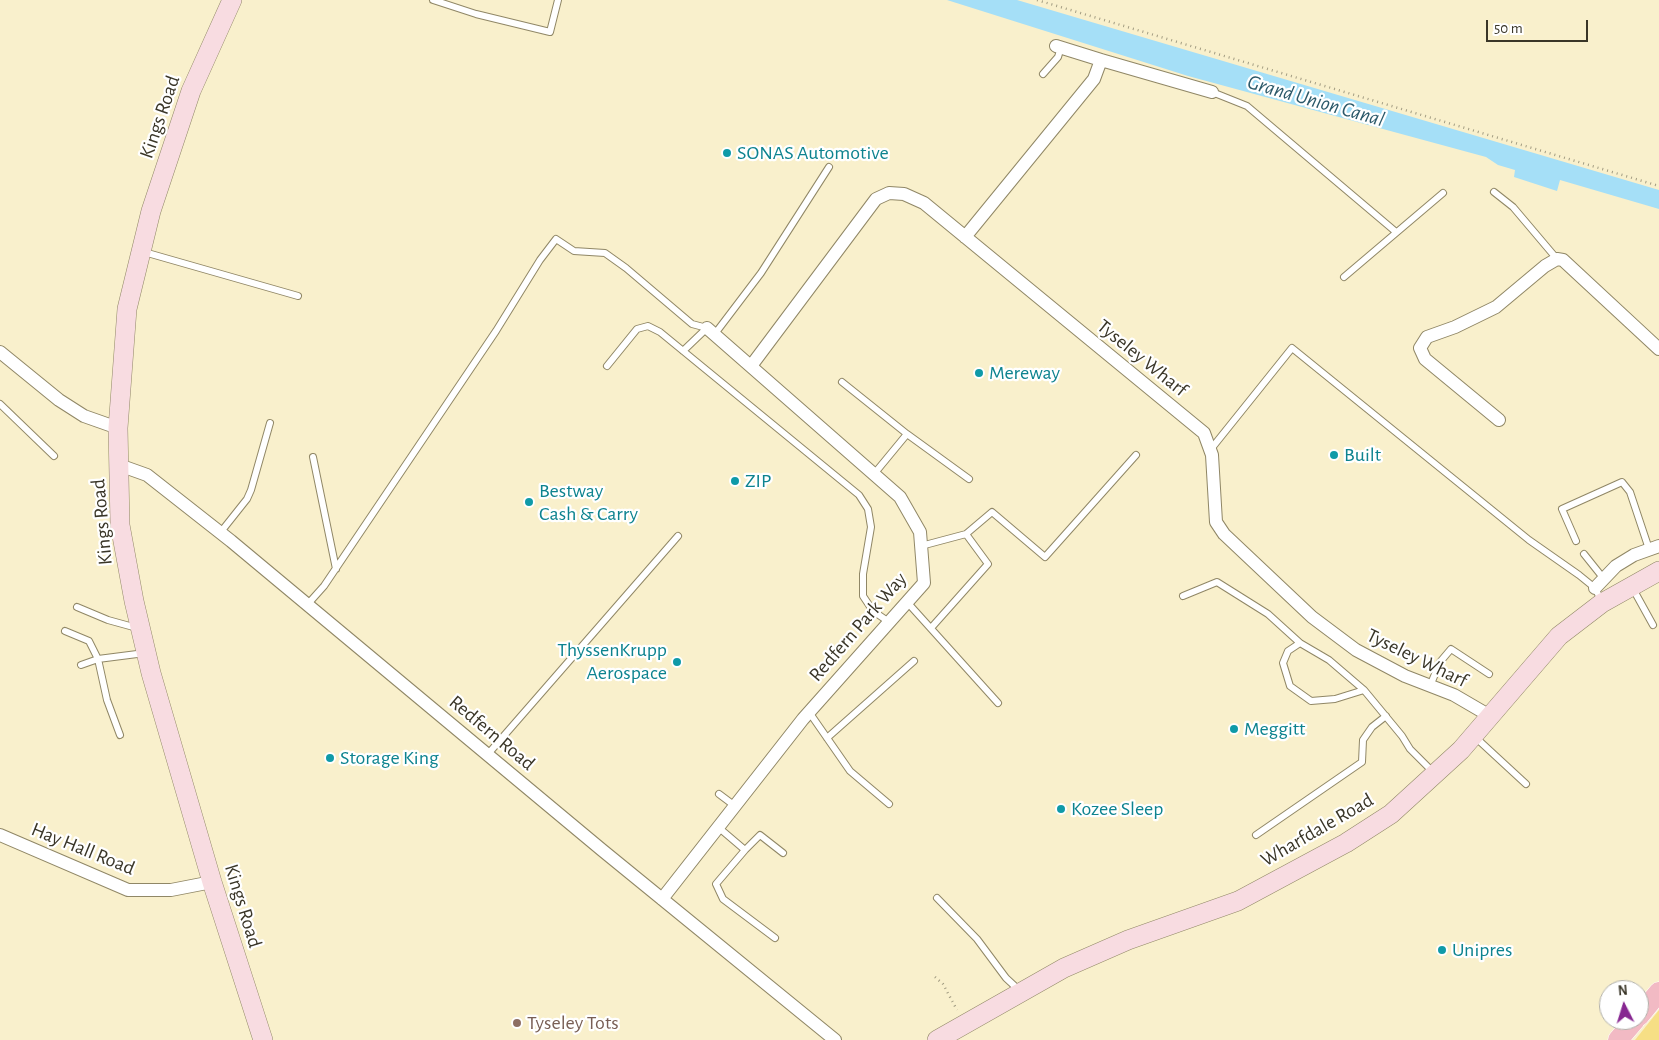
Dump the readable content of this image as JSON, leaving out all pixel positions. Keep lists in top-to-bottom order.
{
  "streets": {
    "street": [
      "Kings Road",
      "Tyseley Wharf",
      "Redfern Park Way",
      "Redfern Road",
      "Wharfdale Road",
      "Hay Hall Road"
    ]
  },
  "crossings": [
    ["Kings Road", "Redfern Road"],
    ["Kings Road", "Hay Hall Road"],
    ["Tyseley Wharf", "Redfern Park Way"],
    ["Tyseley Wharf", "Wharfdale Road"],
    ["Redfern Park Way", "Redfern Road"]
  ],
  "water": ["Grand Union Canal"],
  "places": [
    "SONAS Automotive",
    "Mereway",
    "Built",
    "ZIP",
    "Bestway Cash & Carry",
    "ThyssenKrupp Aerospace",
    "Meggitt",
    "Storage King",
    "Kozee Sleep",
    "Unipres",
    "Tyseley Tots"
  ],
  "scale_bar": "50 m",
  "north": "top"
}
